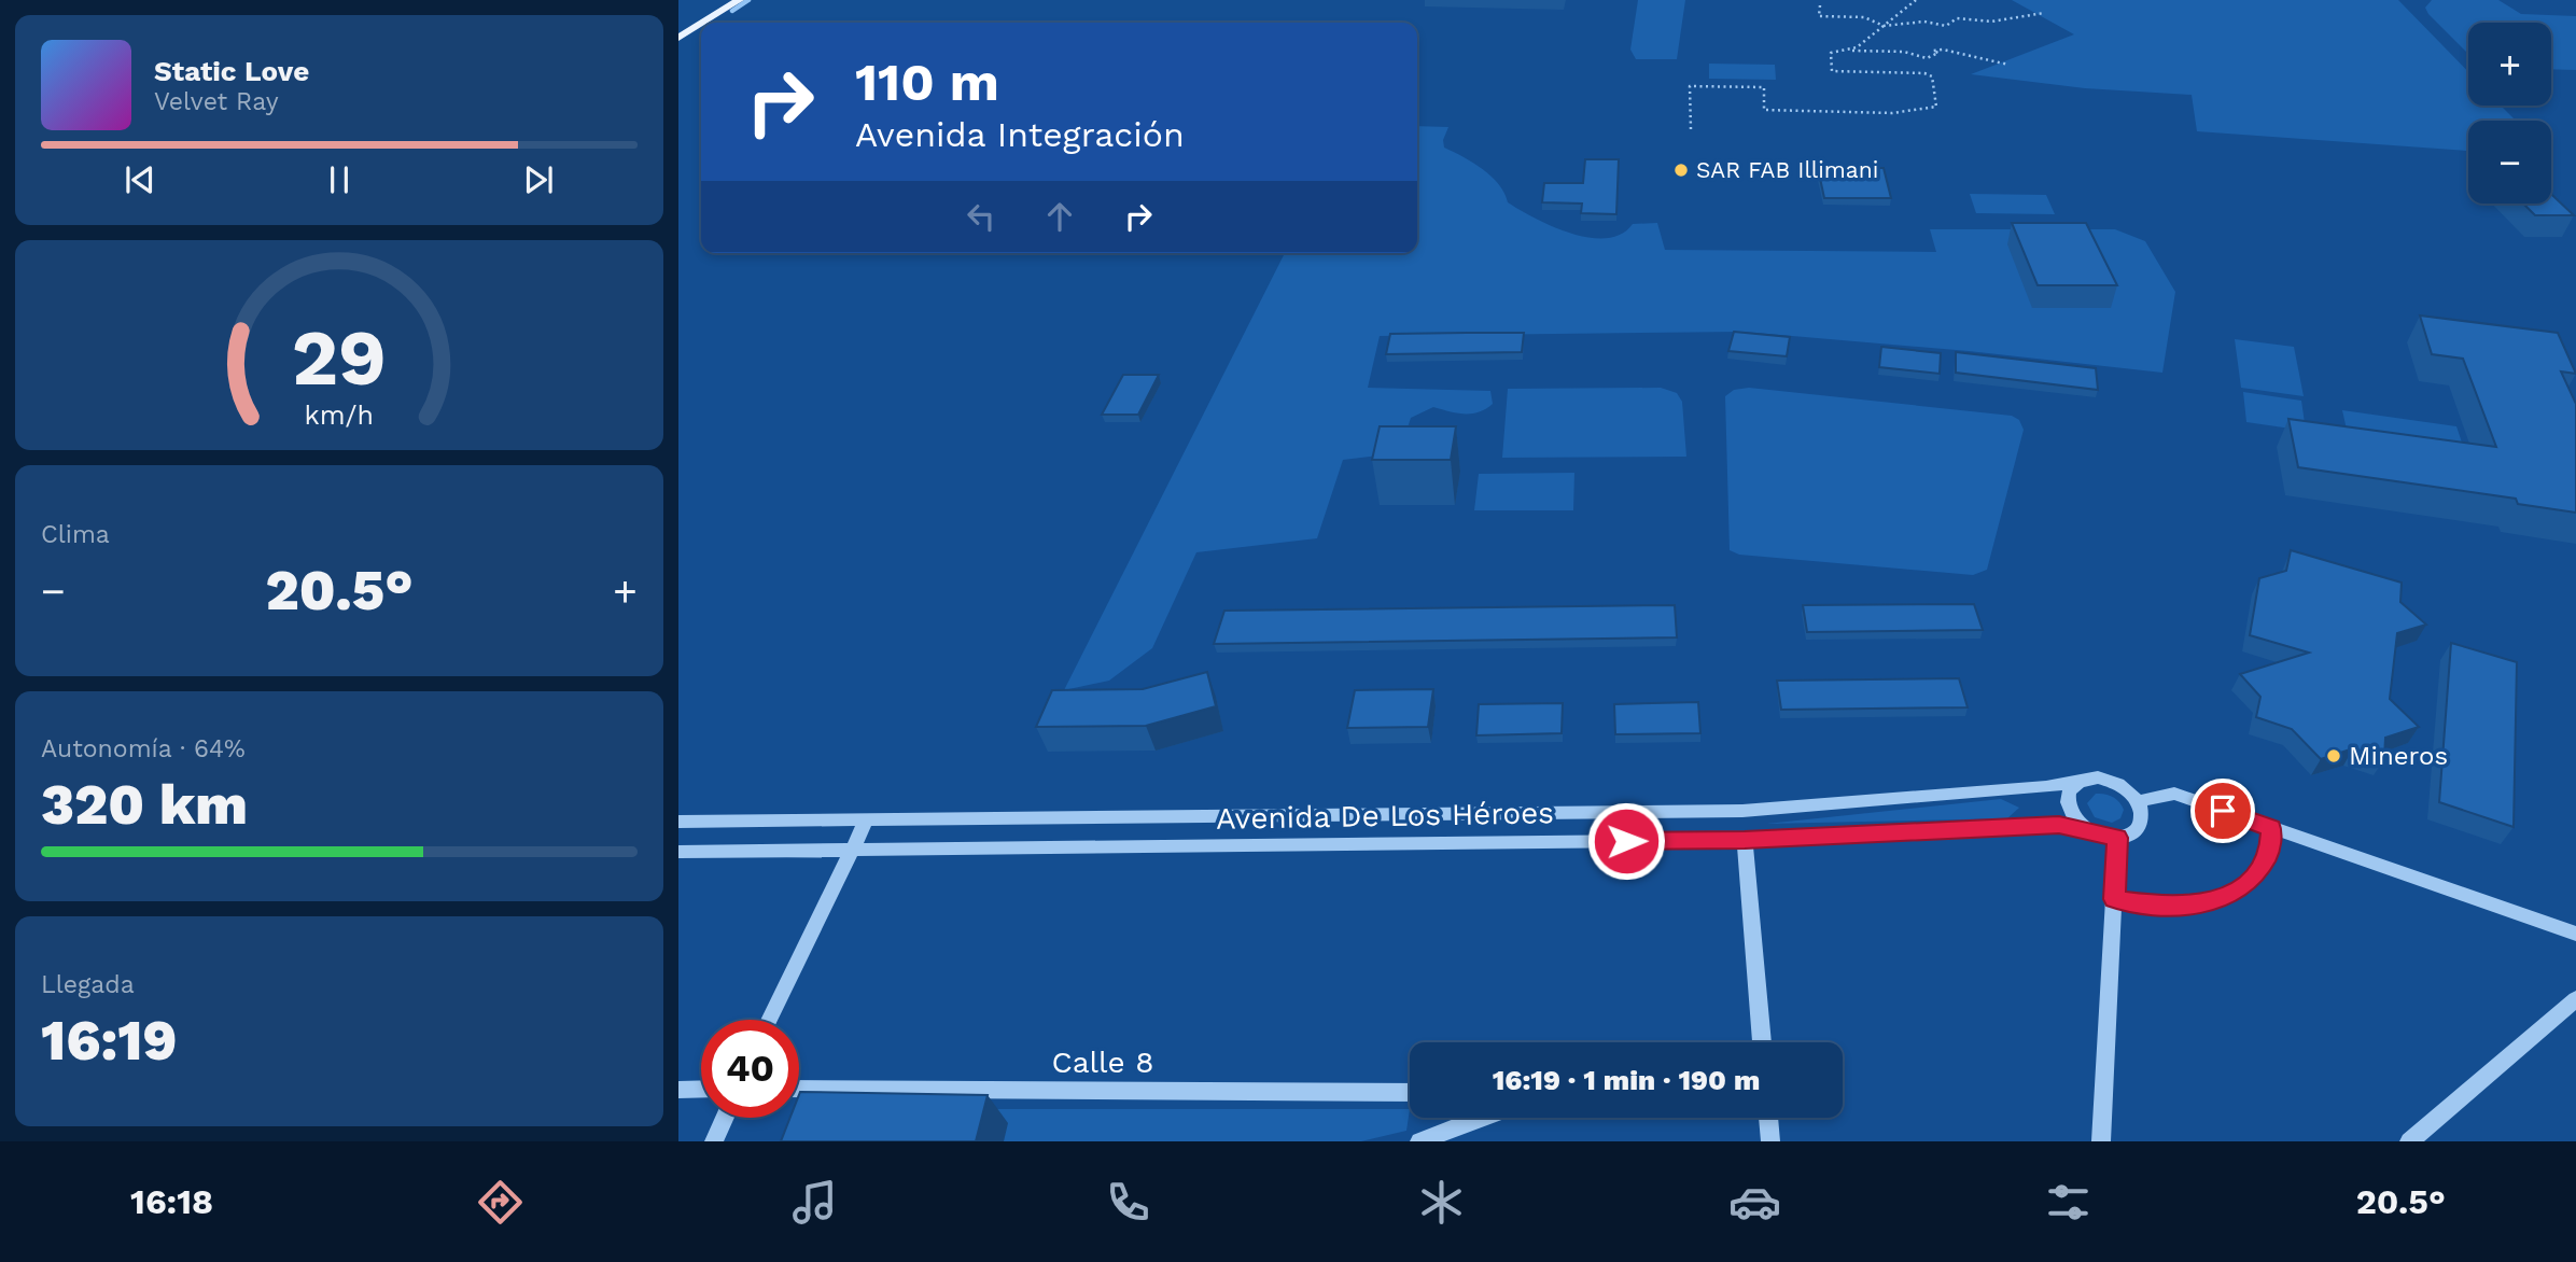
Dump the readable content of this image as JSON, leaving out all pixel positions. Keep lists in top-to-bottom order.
{
  "streets": {
    "street": ["Avenida De Los Héroes", "Calle 8"]
  },
  "places": ["SAR FAB Illimani", "Mineros"],
  "page": {
    "map_buttons": ["+", "−"],
    "turn": ["110 m", "Avenida Integración"],
    "song": ["Static Love", "Velvet Ray"],
    "tile": [
      "Clima",
      ["Autonomía · 64%", "320 km"],
      ["Llegada", "16:19"]
    ],
    "heat": ["−", "20.5°", "+"],
    "limit": "40",
    "trip": "16:19 · 1 min · 190 m",
    "tabs": ["16:18", "20.5°"],
    "gauge": ["29", "km/h"]
  }
}
